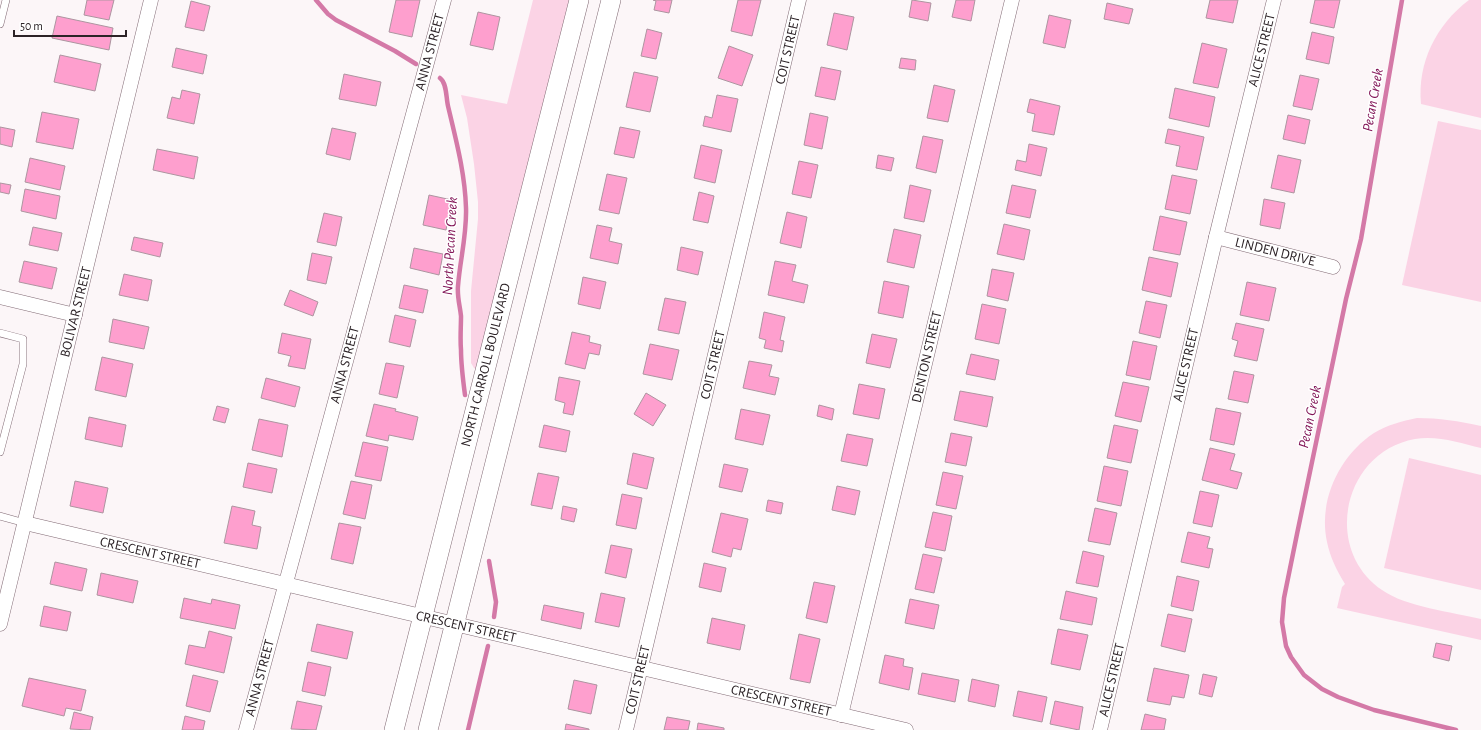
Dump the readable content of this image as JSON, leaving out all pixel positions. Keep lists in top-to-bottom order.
{
  "streets": {
    "main road": ["NORTH CARROLL BOULEVARD"],
    "street": [
      "COIT STREET",
      "ALICE STREET",
      "ANNA STREET",
      "LINDEN DRIVE",
      "BOLIVAR STREET",
      "DENTON STREET",
      "CRESCENT STREET"
    ]
  },
  "crossings": [
    ["COIT STREET", "CRESCENT STREET"],
    ["ALICE STREET", "LINDEN DRIVE"],
    ["ANNA STREET", "CRESCENT STREET"],
    ["BOLIVAR STREET", "CRESCENT STREET"],
    ["DENTON STREET", "CRESCENT STREET"],
    ["NORTH CARROLL BOULEVARD", "CRESCENT STREET"]
  ],
  "water": ["Pecan Creek", "North Pecan Creek"],
  "scale_bar": "50 m"
}
